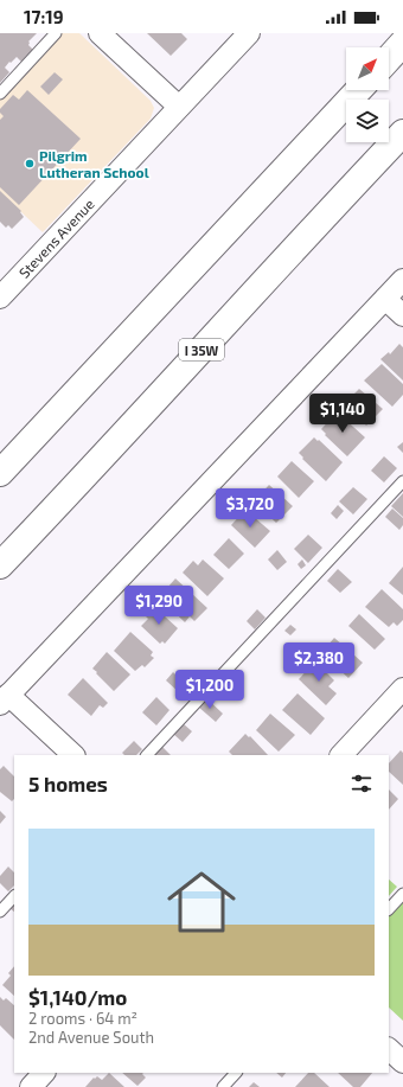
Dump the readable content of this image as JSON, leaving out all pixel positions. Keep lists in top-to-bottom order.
{
  "streets": {
    "highway": ["I 35W"],
    "street": ["Stevens Avenue"]
  },
  "places": ["Pilgrim Lutheran School"],
  "north": "top right",
  "page": {
    "status": "17:19",
    "price": [
      "$1,140",
      "$3,720",
      "$1,290",
      "$2,380",
      "$1,200"
    ],
    "heading": "5 homes",
    "list": [
      {
        "name": "$1,140/mo",
        "note": "2 rooms · 64 m² · 2nd Avenue South"
      }
    ]
  }
}
